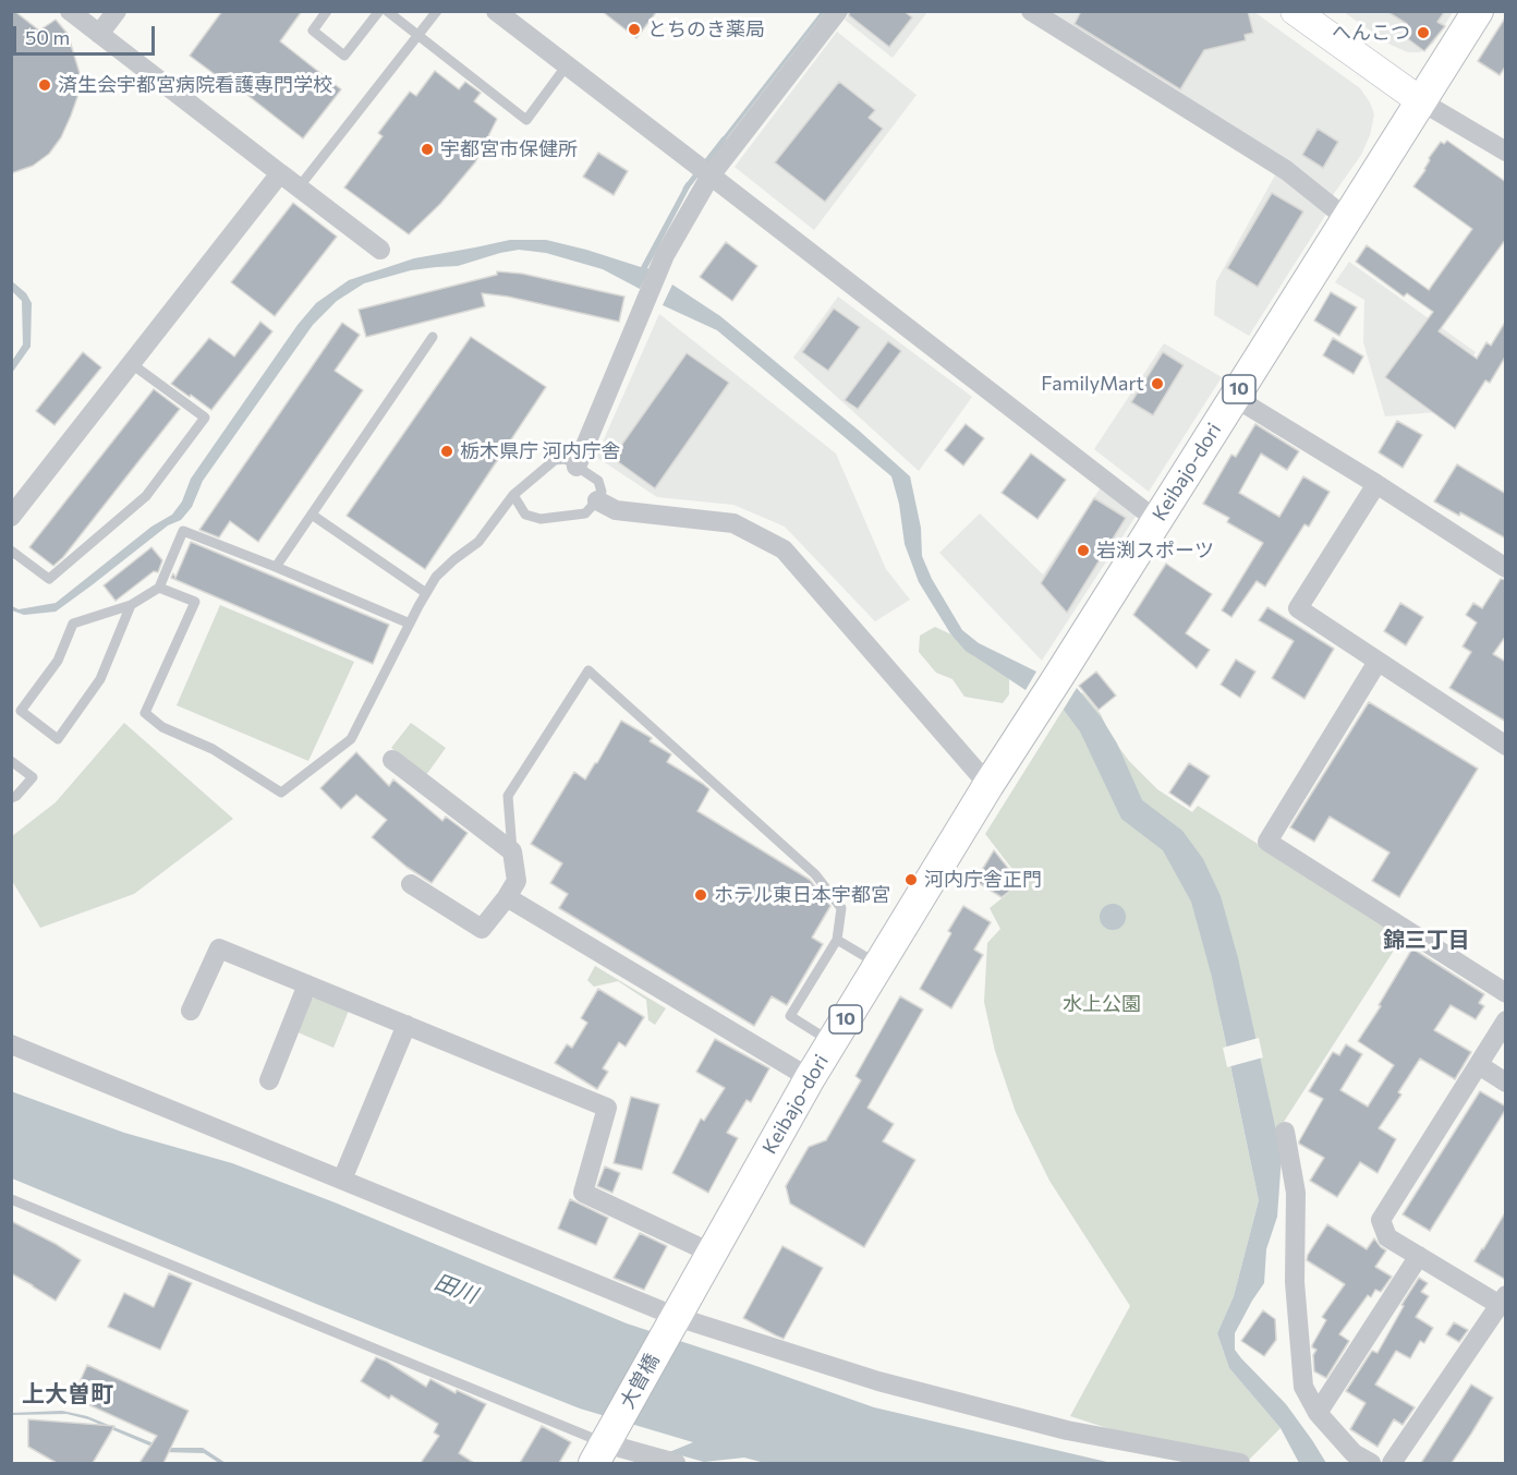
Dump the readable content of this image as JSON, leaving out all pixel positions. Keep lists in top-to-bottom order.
{
  "streets": {
    "main road": ["10", "Keibajo-dori", "大曽橋"]
  },
  "crossings": [
    ["10", "Keibajo-dori"],
    ["Keibajo-dori", "大曽橋"]
  ],
  "districts": ["錦三丁目", "上大曽町"],
  "water": ["田川"],
  "parks": ["水上公園"],
  "places": [
    "とちのき薬局",
    "へんこつ",
    "済生会宇都宮病院看護専門学校",
    "宇都宮市保健所",
    "FamilyMart",
    "栃木県庁 河内庁舎",
    "岩渕スポーツ",
    "河内庁舎正門",
    "ホテル東日本宇都宮"
  ],
  "scale_bar": "50 m"
}
